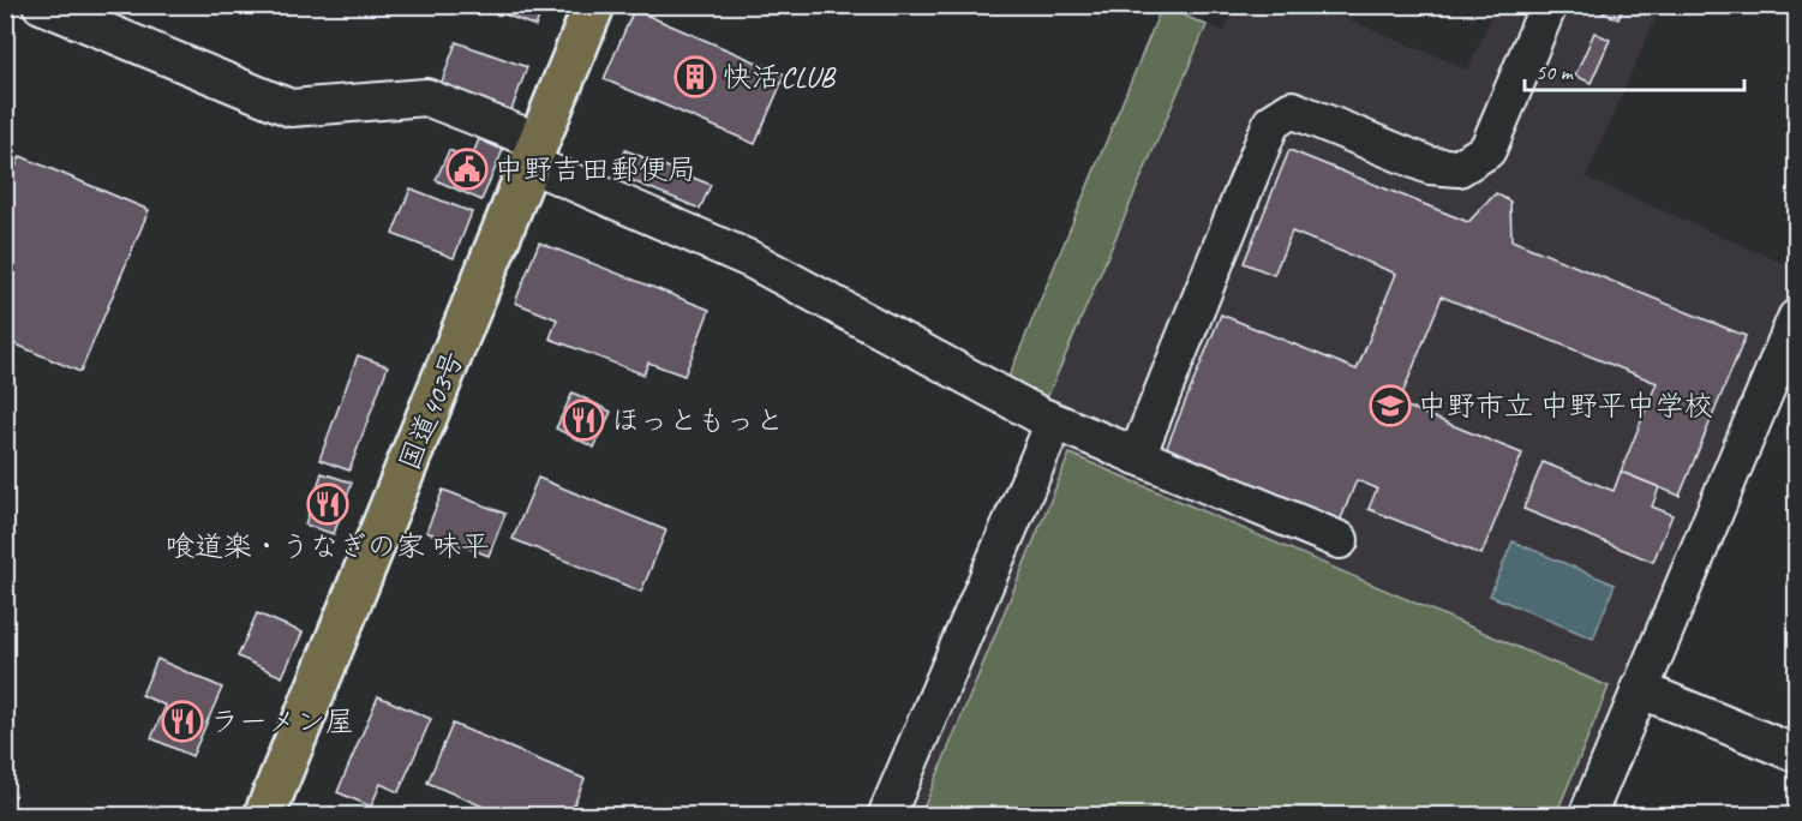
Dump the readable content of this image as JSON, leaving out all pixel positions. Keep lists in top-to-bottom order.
{
  "streets": {
    "highway": ["国道403号"]
  },
  "places": {
    "building": ["快活CLUB"],
    "public building": ["中野吉田郵便局"],
    "school or university": ["中野市立 中野平中学校"],
    "restaurant": ["ほっともっと", "喰道楽・うなぎの家 味平", "ラーメン屋"]
  },
  "scale_bar": "50 m"
}
